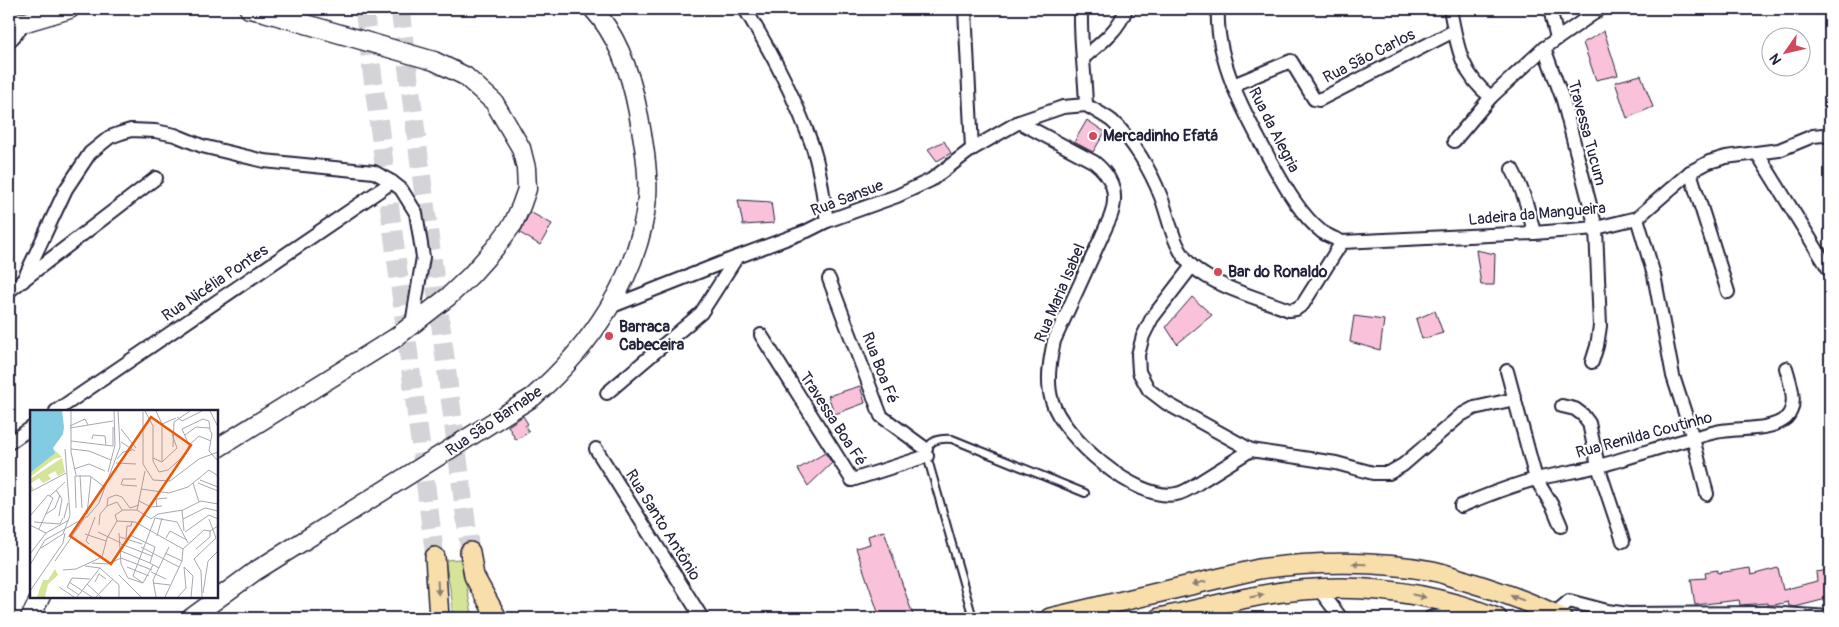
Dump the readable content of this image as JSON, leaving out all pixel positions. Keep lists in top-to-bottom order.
{
  "streets": {
    "street": [
      "Rua São Carlos",
      "Rua da Alegria",
      "Travessa Tucum",
      "Rua Sansue",
      "Ladeira da Mangueira",
      "Rua Nicélia Pontes",
      "Rua Maria Isabel",
      "Rua Boa Fé",
      "Travessa Boa Fé",
      "Rua São Barnabe",
      "Rua Renilda Coutinho",
      "Rua Santo Antônio"
    ]
  },
  "crossings": [
    ["Rua São Carlos", "Rua da Alegria"],
    ["Rua da Alegria", "Ladeira da Mangueira"],
    ["Travessa Tucum", "Ladeira da Mangueira"],
    ["Rua Sansue", "Rua Maria Isabel"],
    ["Rua Sansue", "Rua São Barnabe"],
    ["Rua Boa Fé", "Travessa Boa Fé"]
  ],
  "places": ["Mercadinho Efatá", "Bar do Ronaldo", "Barraca Cabeceira"],
  "north": "bottom left"
}
